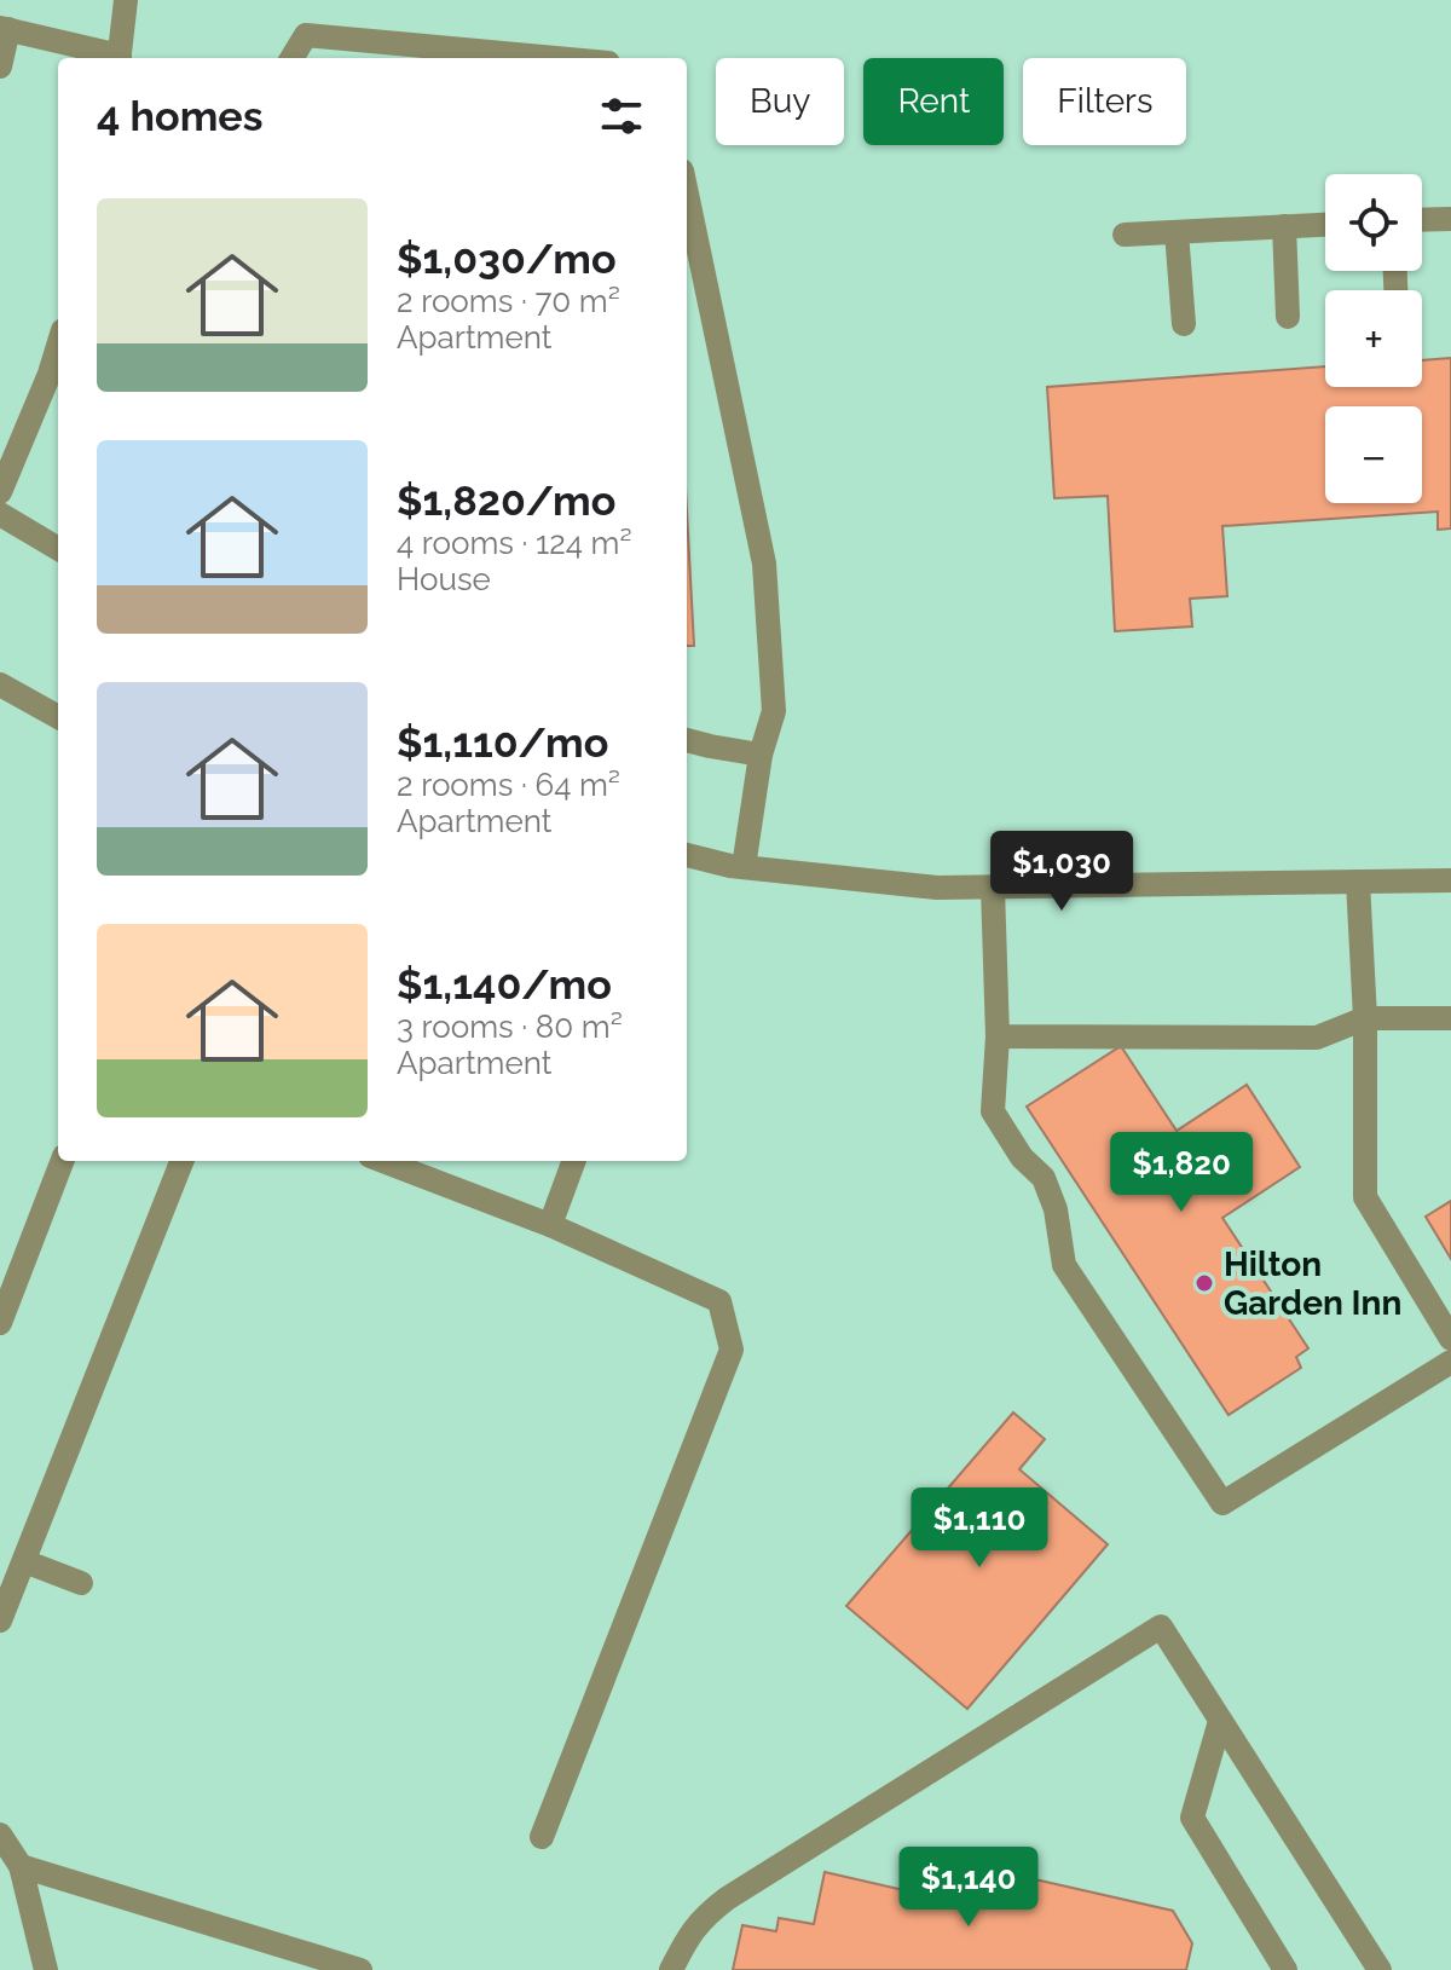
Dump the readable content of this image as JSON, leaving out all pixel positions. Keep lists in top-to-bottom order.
{
  "places": ["Hilton Garden Inn"],
  "page": {
    "chip": ["Buy", "Rent", "Filters"],
    "heading": "4 homes",
    "map_buttons": ["+", "−"],
    "list": [
      {
        "name": "$1,030/mo",
        "note": "2 rooms · 70 m² · Apartment"
      },
      {
        "name": "$1,820/mo",
        "note": "4 rooms · 124 m² · House"
      },
      {
        "name": "$1,110/mo",
        "note": "2 rooms · 64 m² · Apartment"
      },
      {
        "name": "$1,140/mo",
        "note": "3 rooms · 80 m² · Apartment"
      }
    ],
    "price": [
      "$1,030",
      "$1,820",
      "$1,110",
      "$1,140"
    ]
  }
}
